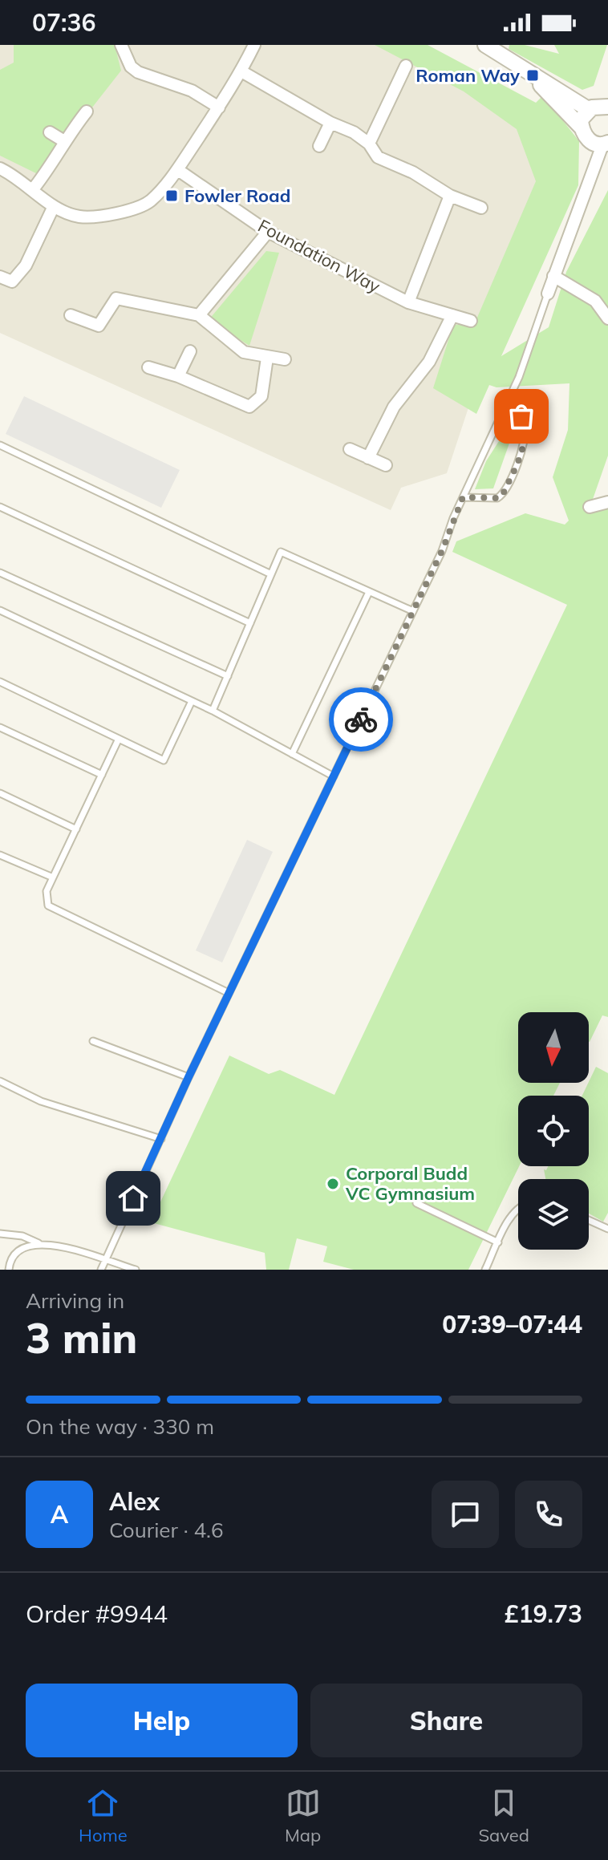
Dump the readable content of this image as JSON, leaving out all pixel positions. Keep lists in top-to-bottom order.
{
  "streets": {
    "street": ["Foundation Way"]
  },
  "places": {
    "transit": ["Roman Way", "Fowler Road"],
    "other": ["Corporal Budd VC Gymnasium"]
  },
  "north": "bottom",
  "page": {
    "status": "07:36",
    "heading": ["3 min", "Arriving in", "07:39–07:44"],
    "panel": [
      "Alex",
      "Courier · 4.6",
      "Order #9944",
      "£19.73"
    ],
    "bar": "On the way · 330 m",
    "round": "A",
    "buttons": ["Help", "Share"],
    "tabs": ["Home", "Map", "Saved"]
  }
}
